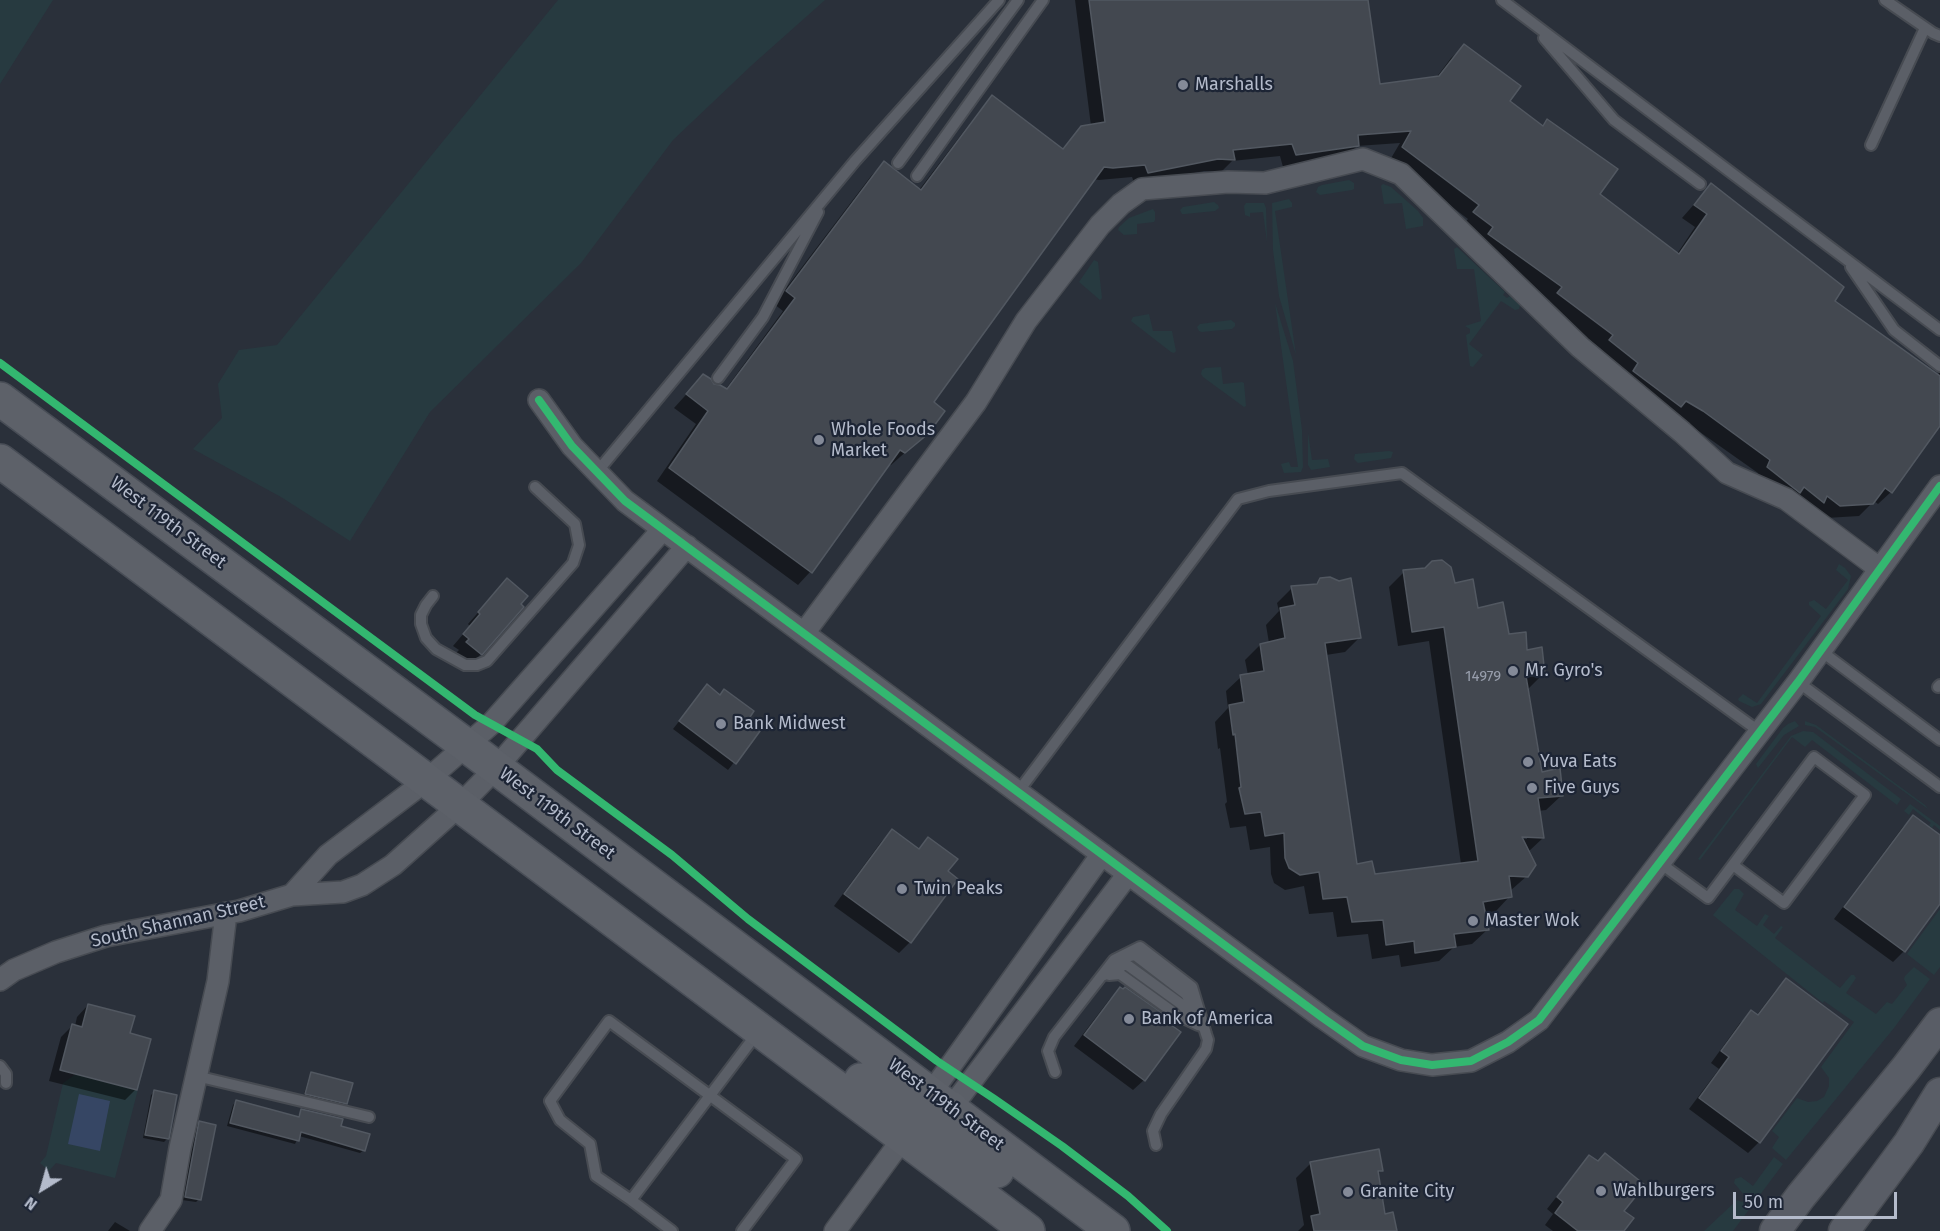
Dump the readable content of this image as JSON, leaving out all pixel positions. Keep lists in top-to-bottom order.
{
  "streets": {
    "main road": ["West 119th Street"],
    "street": ["South Shannan Street"]
  },
  "crossings": [
    ["West 119th Street", "South Shannan Street"]
  ],
  "places": [
    "Marshalls",
    "Whole Foods Market",
    "Mr. Gyro's",
    "Bank Midwest",
    "Yuva Eats",
    "Five Guys",
    "Twin Peaks",
    "Master Wok",
    "Bank of America",
    "Wahlburgers",
    "Granite City"
  ],
  "house_numbers": ["14979"],
  "scale_bar": "50 m",
  "north": "bottom left"
}
